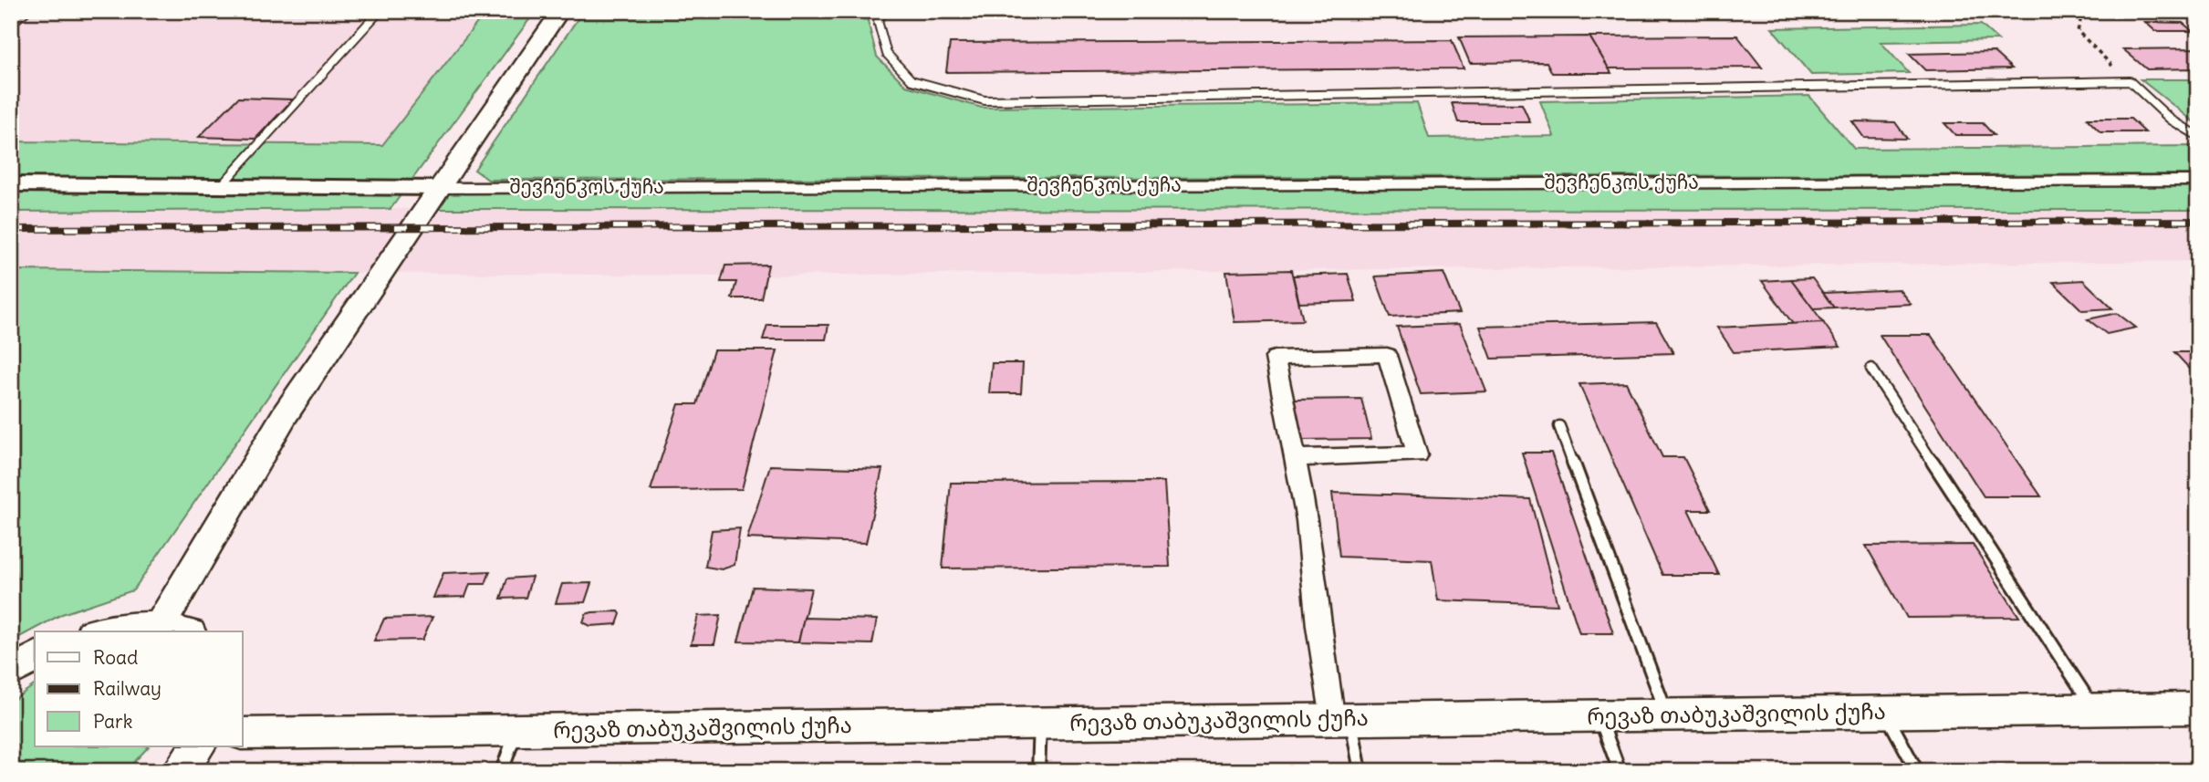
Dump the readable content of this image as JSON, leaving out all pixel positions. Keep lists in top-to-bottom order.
{
  "streets": {
    "main road": ["რევაზ თაბუკაშვილის ქუჩა"],
    "street": ["შევჩენკოს ქუჩა"]
  },
  "legend": ["Road", "Railway", "Park"]
}
